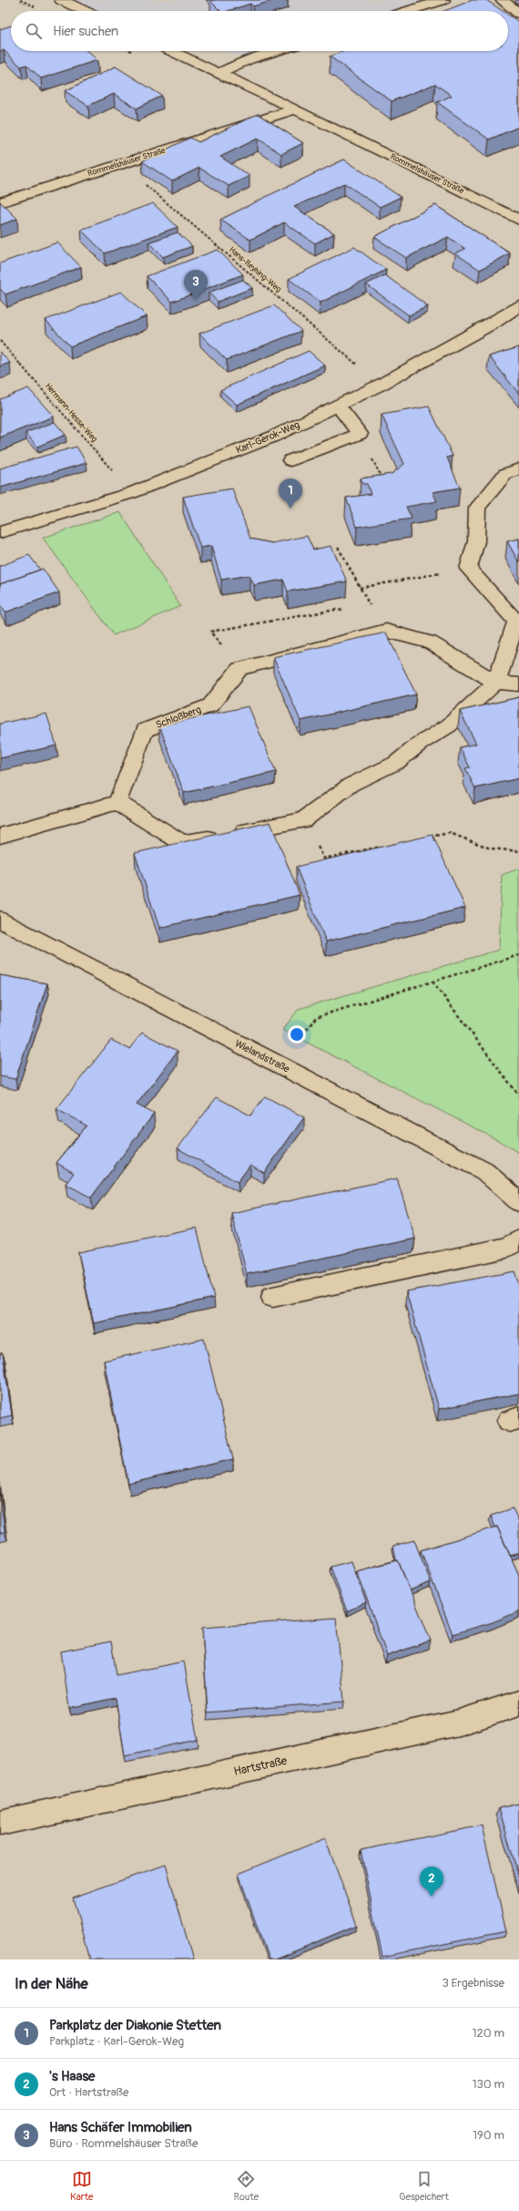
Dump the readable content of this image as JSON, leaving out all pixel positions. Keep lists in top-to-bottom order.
{
  "streets": {
    "street": [
      "Rommelshäuser Straße",
      "Karl-Gerok-Weg",
      "Schloßberg",
      "Wielandstraße",
      "Hartstraße"
    ],
    "path": ["Hans-Reyhing-Weg", "Hermann-Hesse-Weg"]
  },
  "crossings": [
    ["Rommelshäuser Straße", "Hans-Reyhing-Weg"],
    ["Hans-Reyhing-Weg", "Karl-Gerok-Weg"],
    ["Hermann-Hesse-Weg", "Karl-Gerok-Weg"]
  ],
  "page": {
    "search": "Hier suchen",
    "pins": ["3", "1", "2"],
    "heading": ["In der Nähe", "3 Ergebnisse"],
    "list": [
      {
        "mark": "1",
        "name": "Parkplatz der Diakonie Stetten",
        "note": "Parkplatz · Karl-Gerok-Weg",
        "value": "120 m"
      },
      {
        "mark": "2",
        "name": "'s Haase",
        "note": "Ort · Hartstraße",
        "value": "130 m"
      },
      {
        "mark": "3",
        "name": "Hans Schäfer Immobilien",
        "note": "Büro · Rommelshäuser Straße",
        "value": "190 m"
      }
    ],
    "nav": ["Karte", "Route", "Gespeichert"]
  }
}
